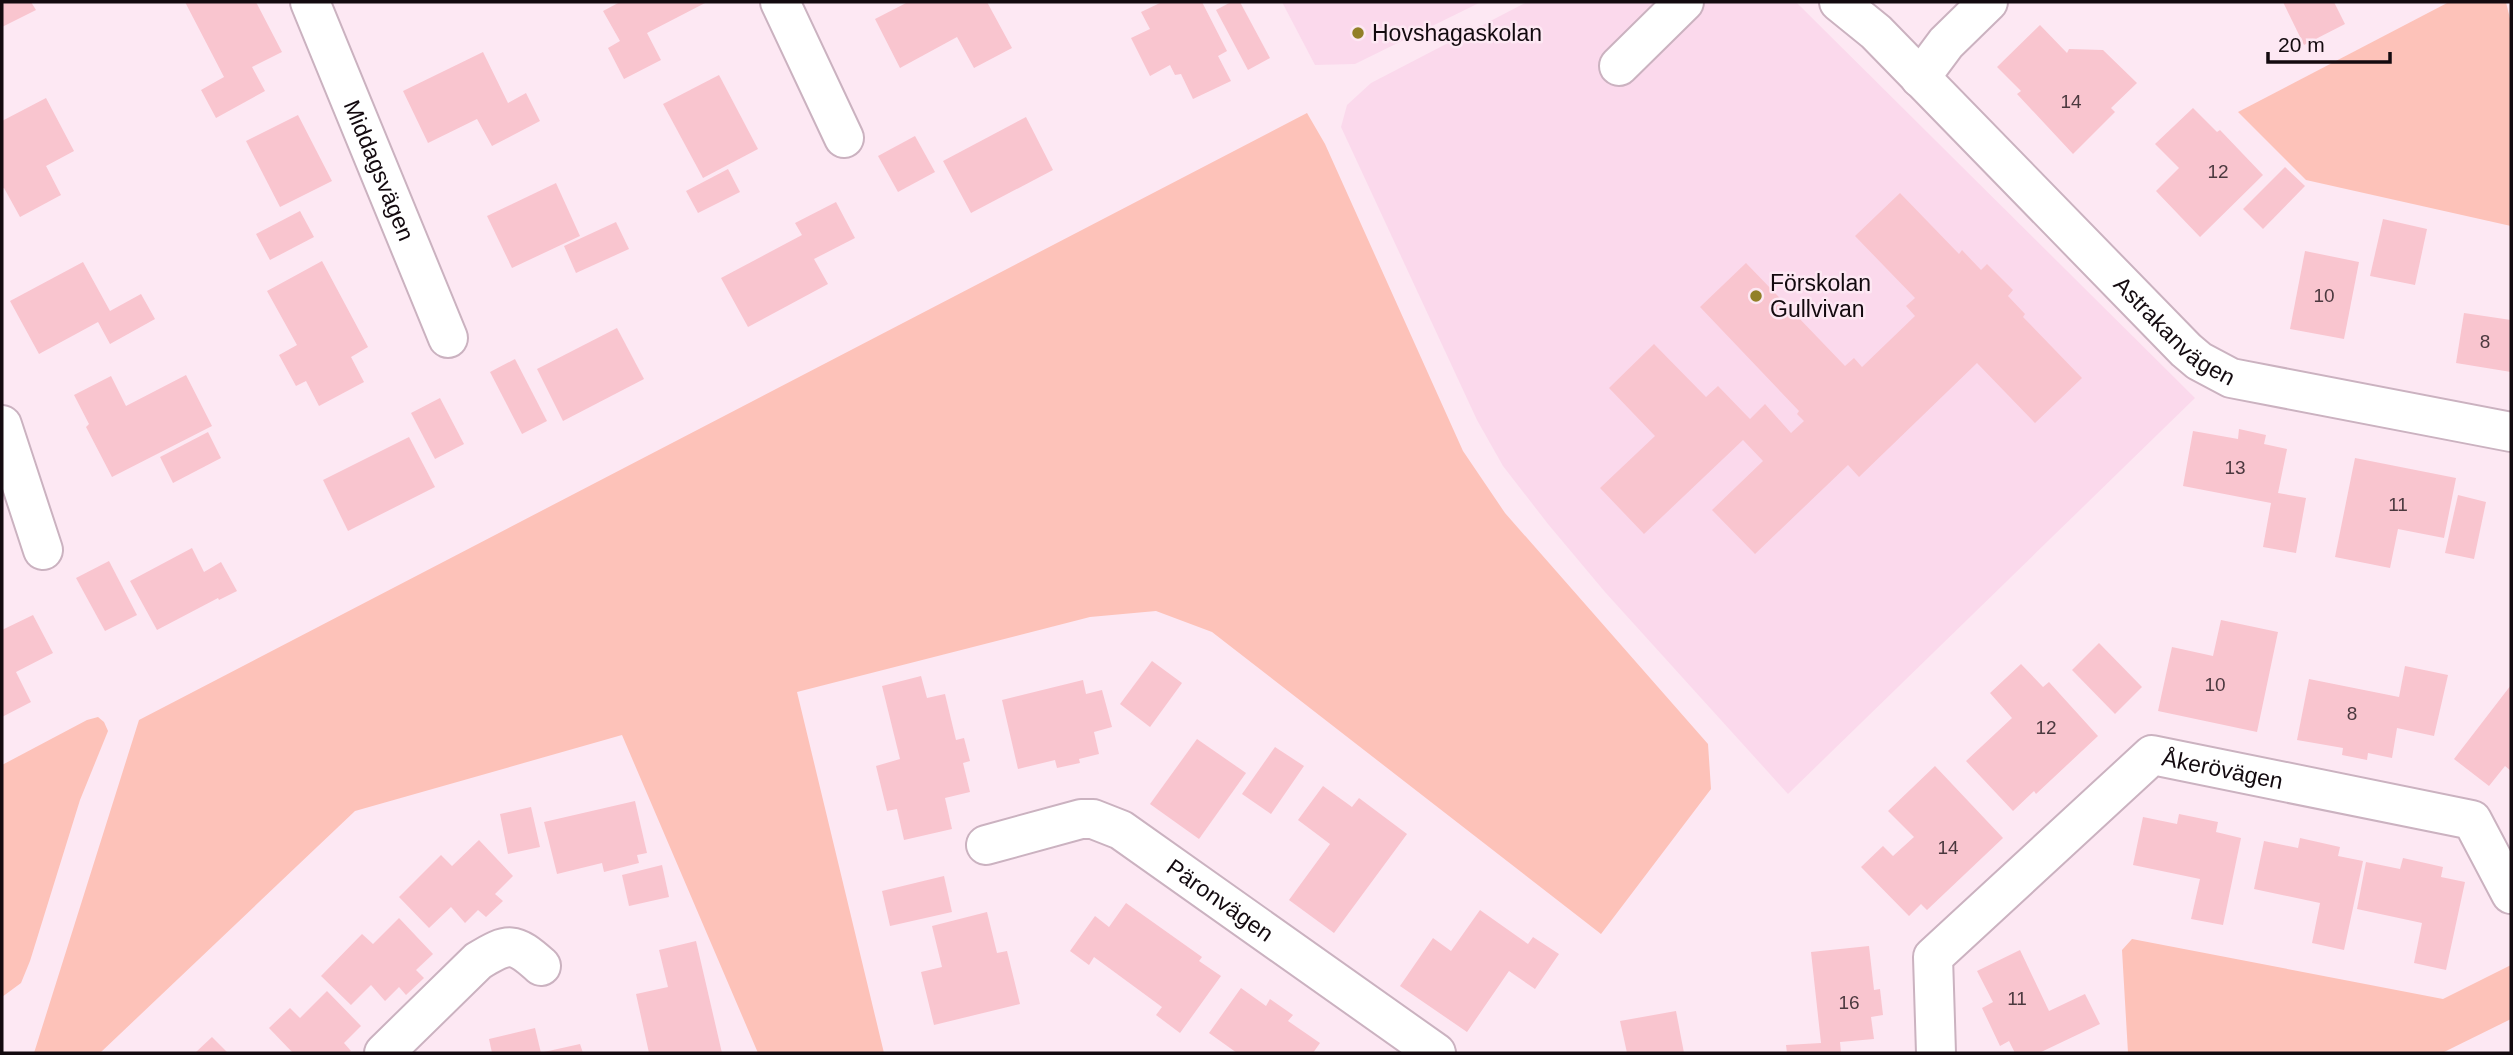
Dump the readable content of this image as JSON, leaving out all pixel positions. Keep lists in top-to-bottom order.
{
  "streets": {
    "street": [
      "Middagsvägen",
      "Astrakanvägen",
      "Åkerövägen",
      "Päronvägen"
    ]
  },
  "places": ["Hovshagaskolan", "Förskolan Gullvivan"],
  "house_numbers": [
    "14",
    "12",
    "10",
    "8",
    "13",
    "11",
    "10",
    "8",
    "12",
    "14",
    "11",
    "16"
  ],
  "scale_bar": "20 m"
}
